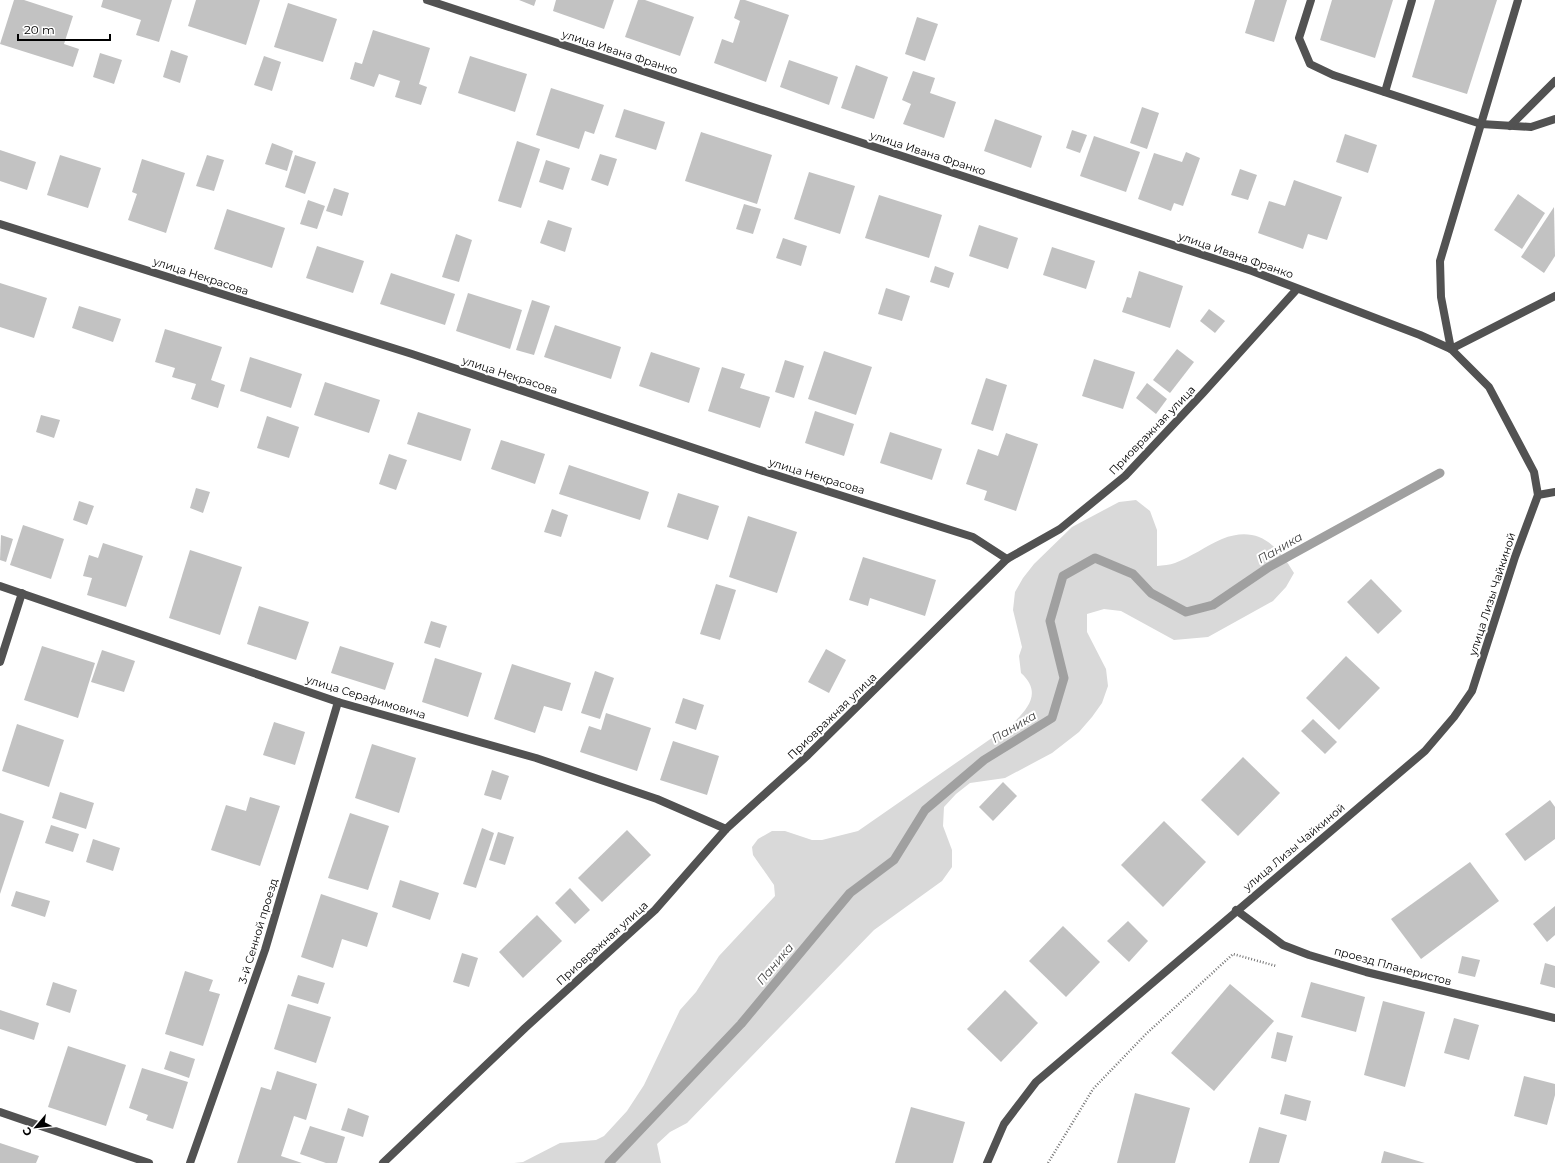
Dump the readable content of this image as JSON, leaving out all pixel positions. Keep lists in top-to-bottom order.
{
  "streets": {
    "street": [
      "улица Ивана Франко",
      "улица Некрасова",
      "Приовражная улица",
      "улица Лизы Чайкиной",
      "улица Серафимовича",
      "3-й Сенной проезд",
      "проезд Планеристов"
    ]
  },
  "crossings": [
    ["улица Ивана Франко", "Приовражная улица"],
    ["улица Некрасова", "Приовражная улица"],
    ["Приовражная улица", "улица Серафимовича"],
    ["улица Лизы Чайкиной", "проезд Планеристов"],
    ["улица Серафимовича", "3-й Сенной проезд"]
  ],
  "water": ["Паника"],
  "scale_bar": "20 m",
  "north": "bottom left"
}
